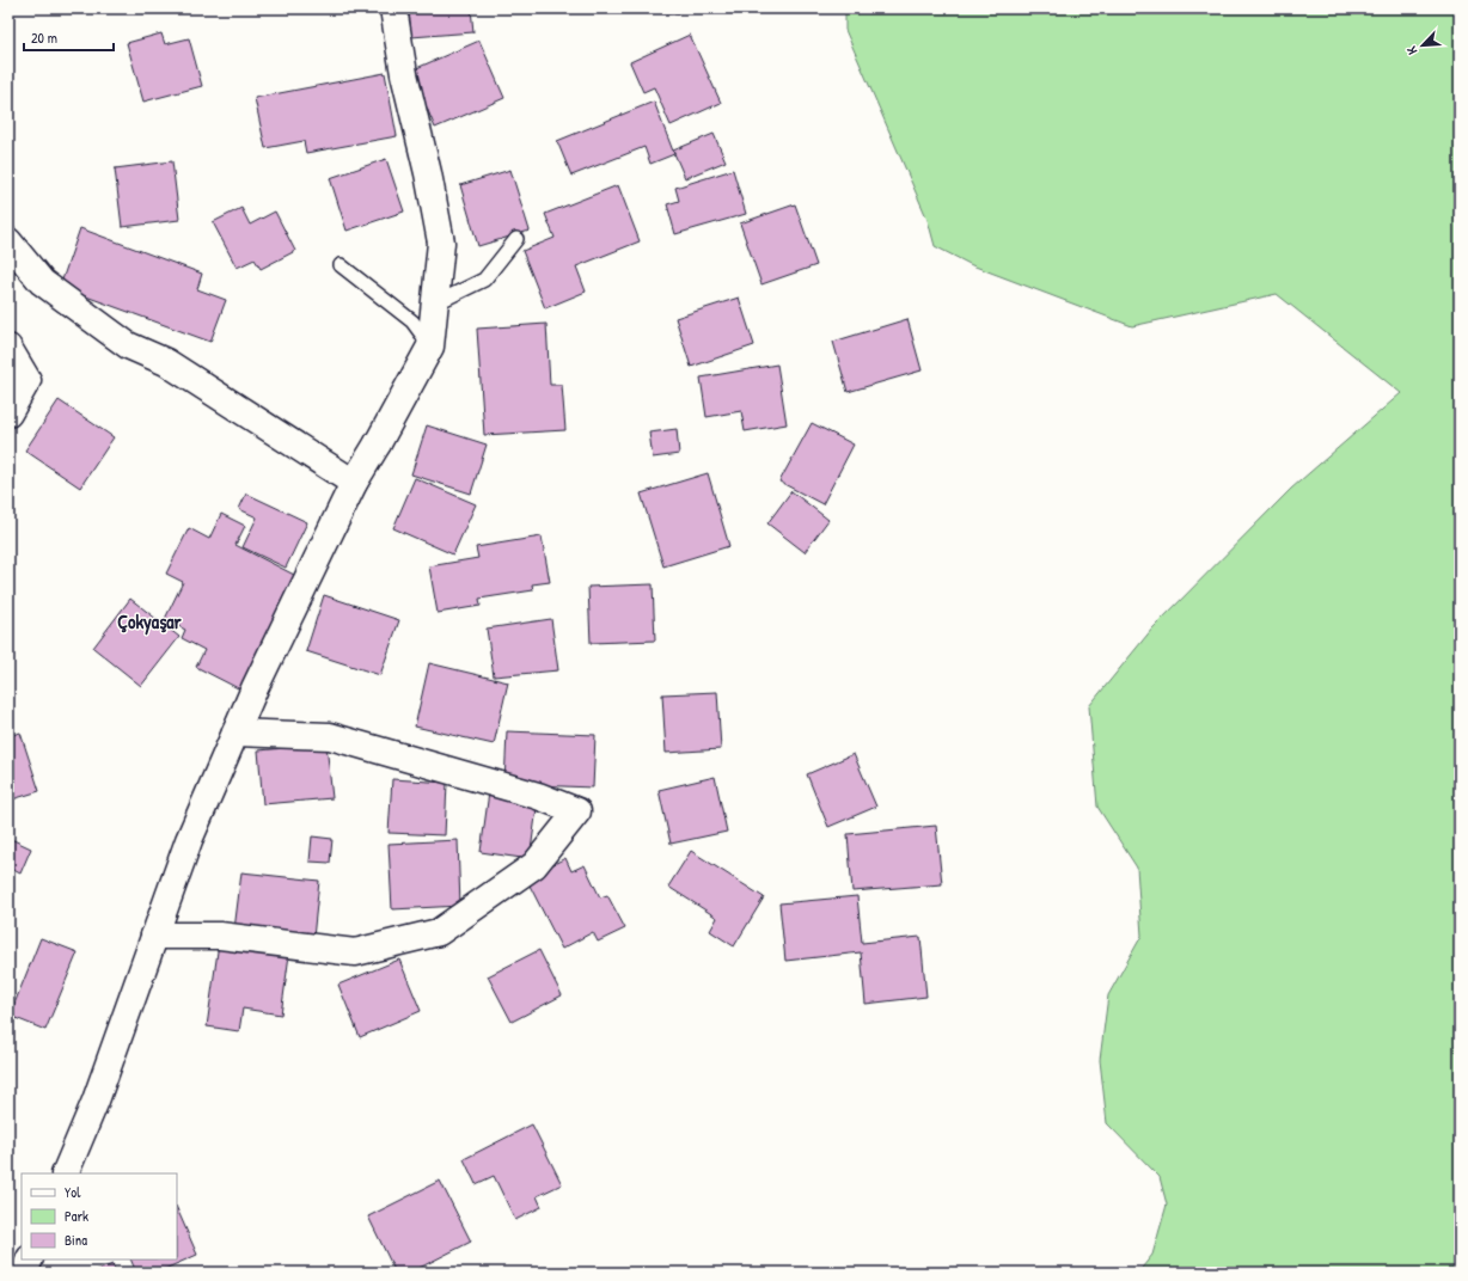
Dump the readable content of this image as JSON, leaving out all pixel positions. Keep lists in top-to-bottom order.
{
  "districts": ["Çokyaşar"],
  "legend": ["Yol", "Park", "Bina"],
  "scale_bar": "20 m",
  "north": "bottom left"
}
